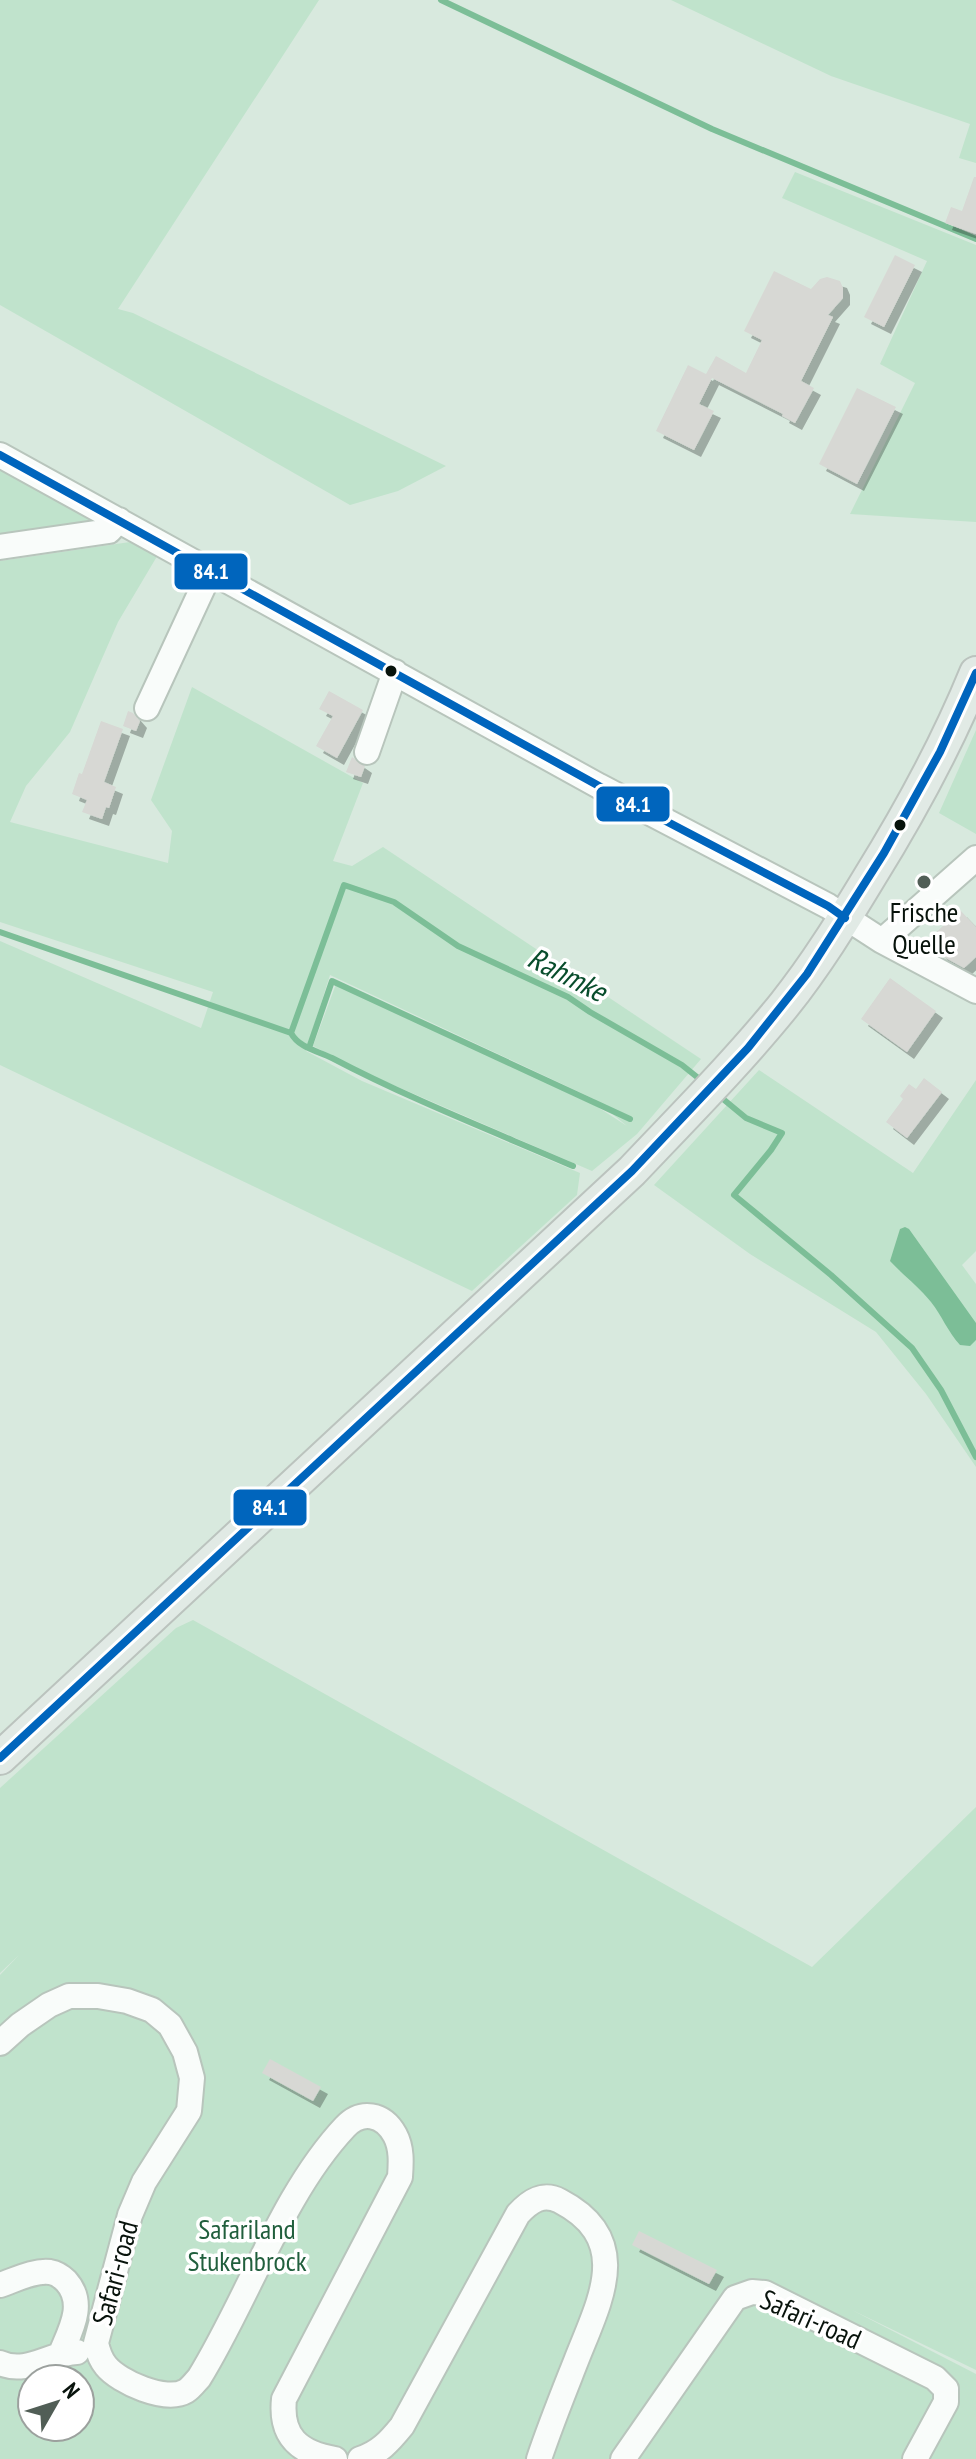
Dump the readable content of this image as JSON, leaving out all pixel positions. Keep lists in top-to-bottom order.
{
  "streets": {
    "street": ["Safari-road"]
  },
  "water": ["Rahmke"],
  "parks": ["Safariland Stukenbrock"],
  "places": ["Frische Quelle"],
  "lines": ["transit line 84.1"],
  "north": "top right"
}
